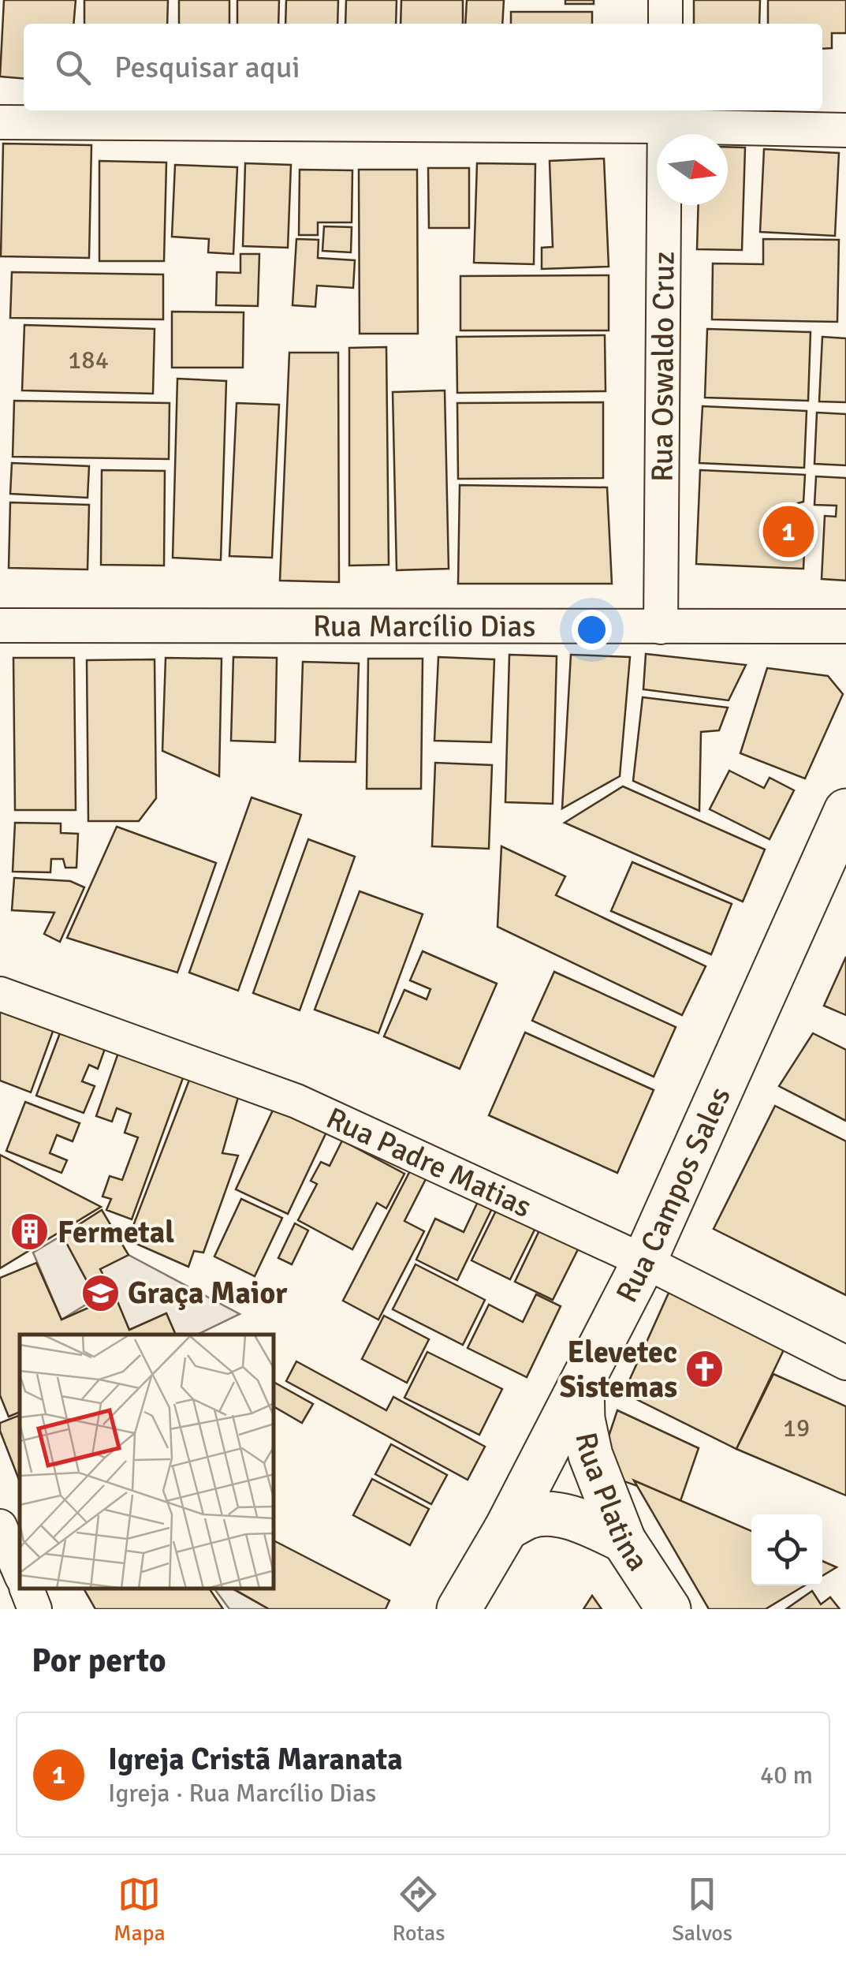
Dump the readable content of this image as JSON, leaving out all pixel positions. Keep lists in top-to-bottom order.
{
  "streets": {
    "street": [
      "Rua Oswaldo Cruz",
      "Rua Marcílio Dias",
      "Rua Padre Matias",
      "Rua Campos Sales",
      "Rua Platina"
    ]
  },
  "crossings": [
    ["Rua Oswaldo Cruz", "Rua Marcílio Dias"],
    ["Rua Padre Matias", "Rua Campos Sales"],
    ["Rua Campos Sales", "Rua Platina"]
  ],
  "places": {
    "building": ["Fermetal"],
    "school or university": ["Graça Maior"],
    "church": ["Elevetec Sistemas"]
  },
  "house_numbers": ["184", "19"],
  "north": "right",
  "page": {
    "search": "Pesquisar aqui",
    "pins": "1",
    "heading": "Por perto",
    "list": [
      {
        "mark": "1",
        "name": "Igreja Cristã Maranata",
        "note": "Igreja · Rua Marcílio Dias",
        "value": "40 m"
      }
    ],
    "nav": ["Mapa", "Rotas", "Salvos"]
  }
}
